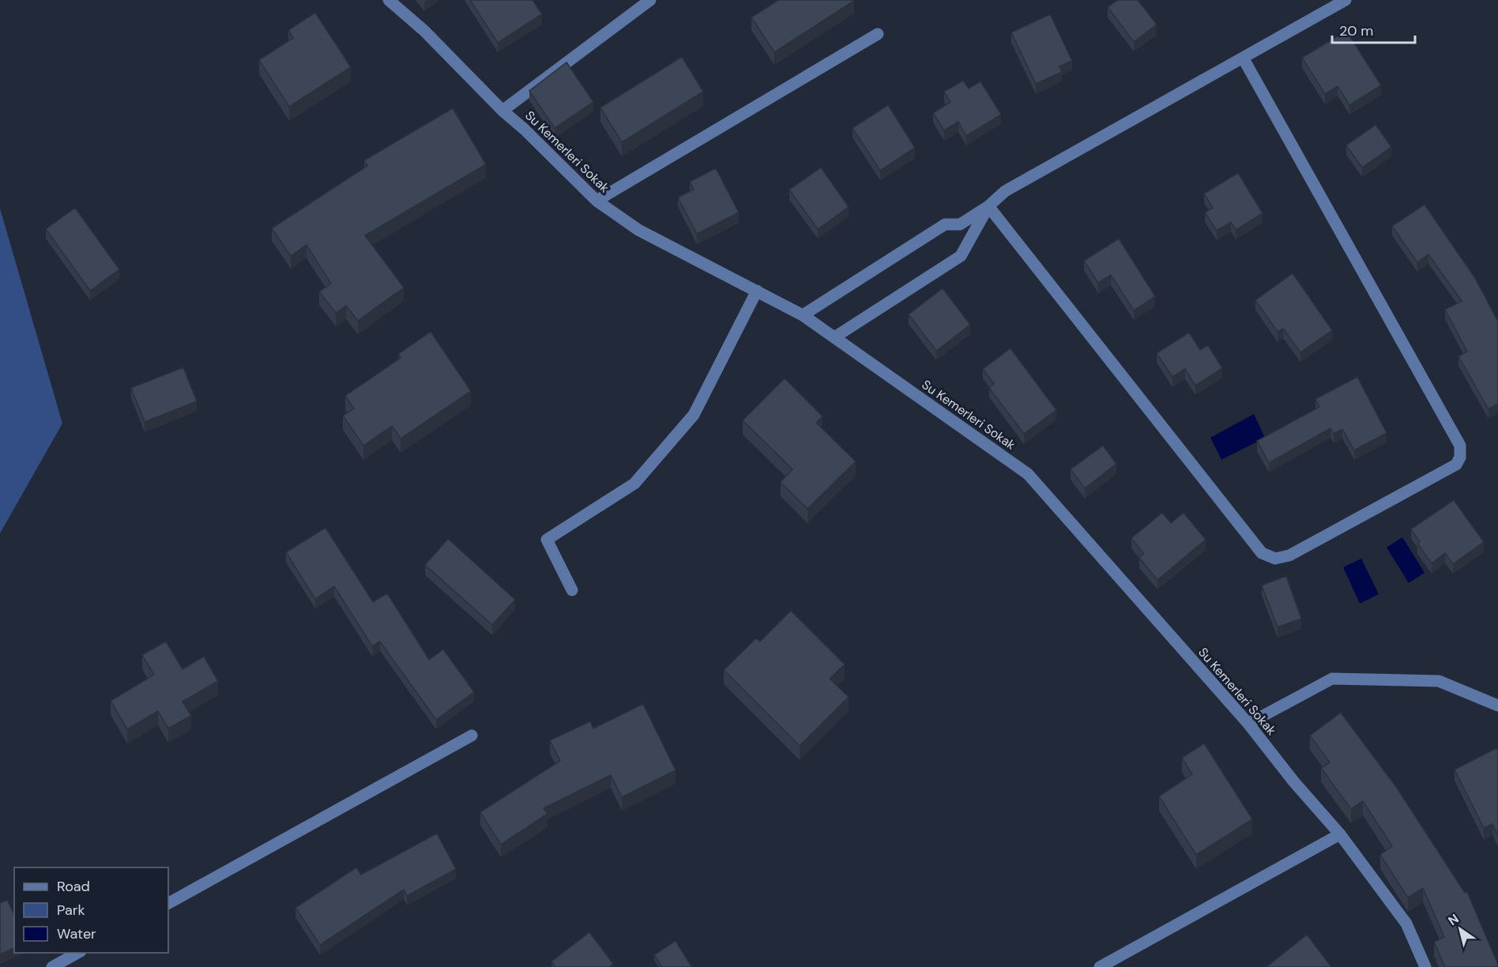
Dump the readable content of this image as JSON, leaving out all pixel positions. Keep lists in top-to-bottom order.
{
  "streets": {
    "street": ["Su Kemerleri Sokak"]
  },
  "legend": ["Road", "Park", "Water"],
  "scale_bar": "20 m",
  "north": "top left"
}
